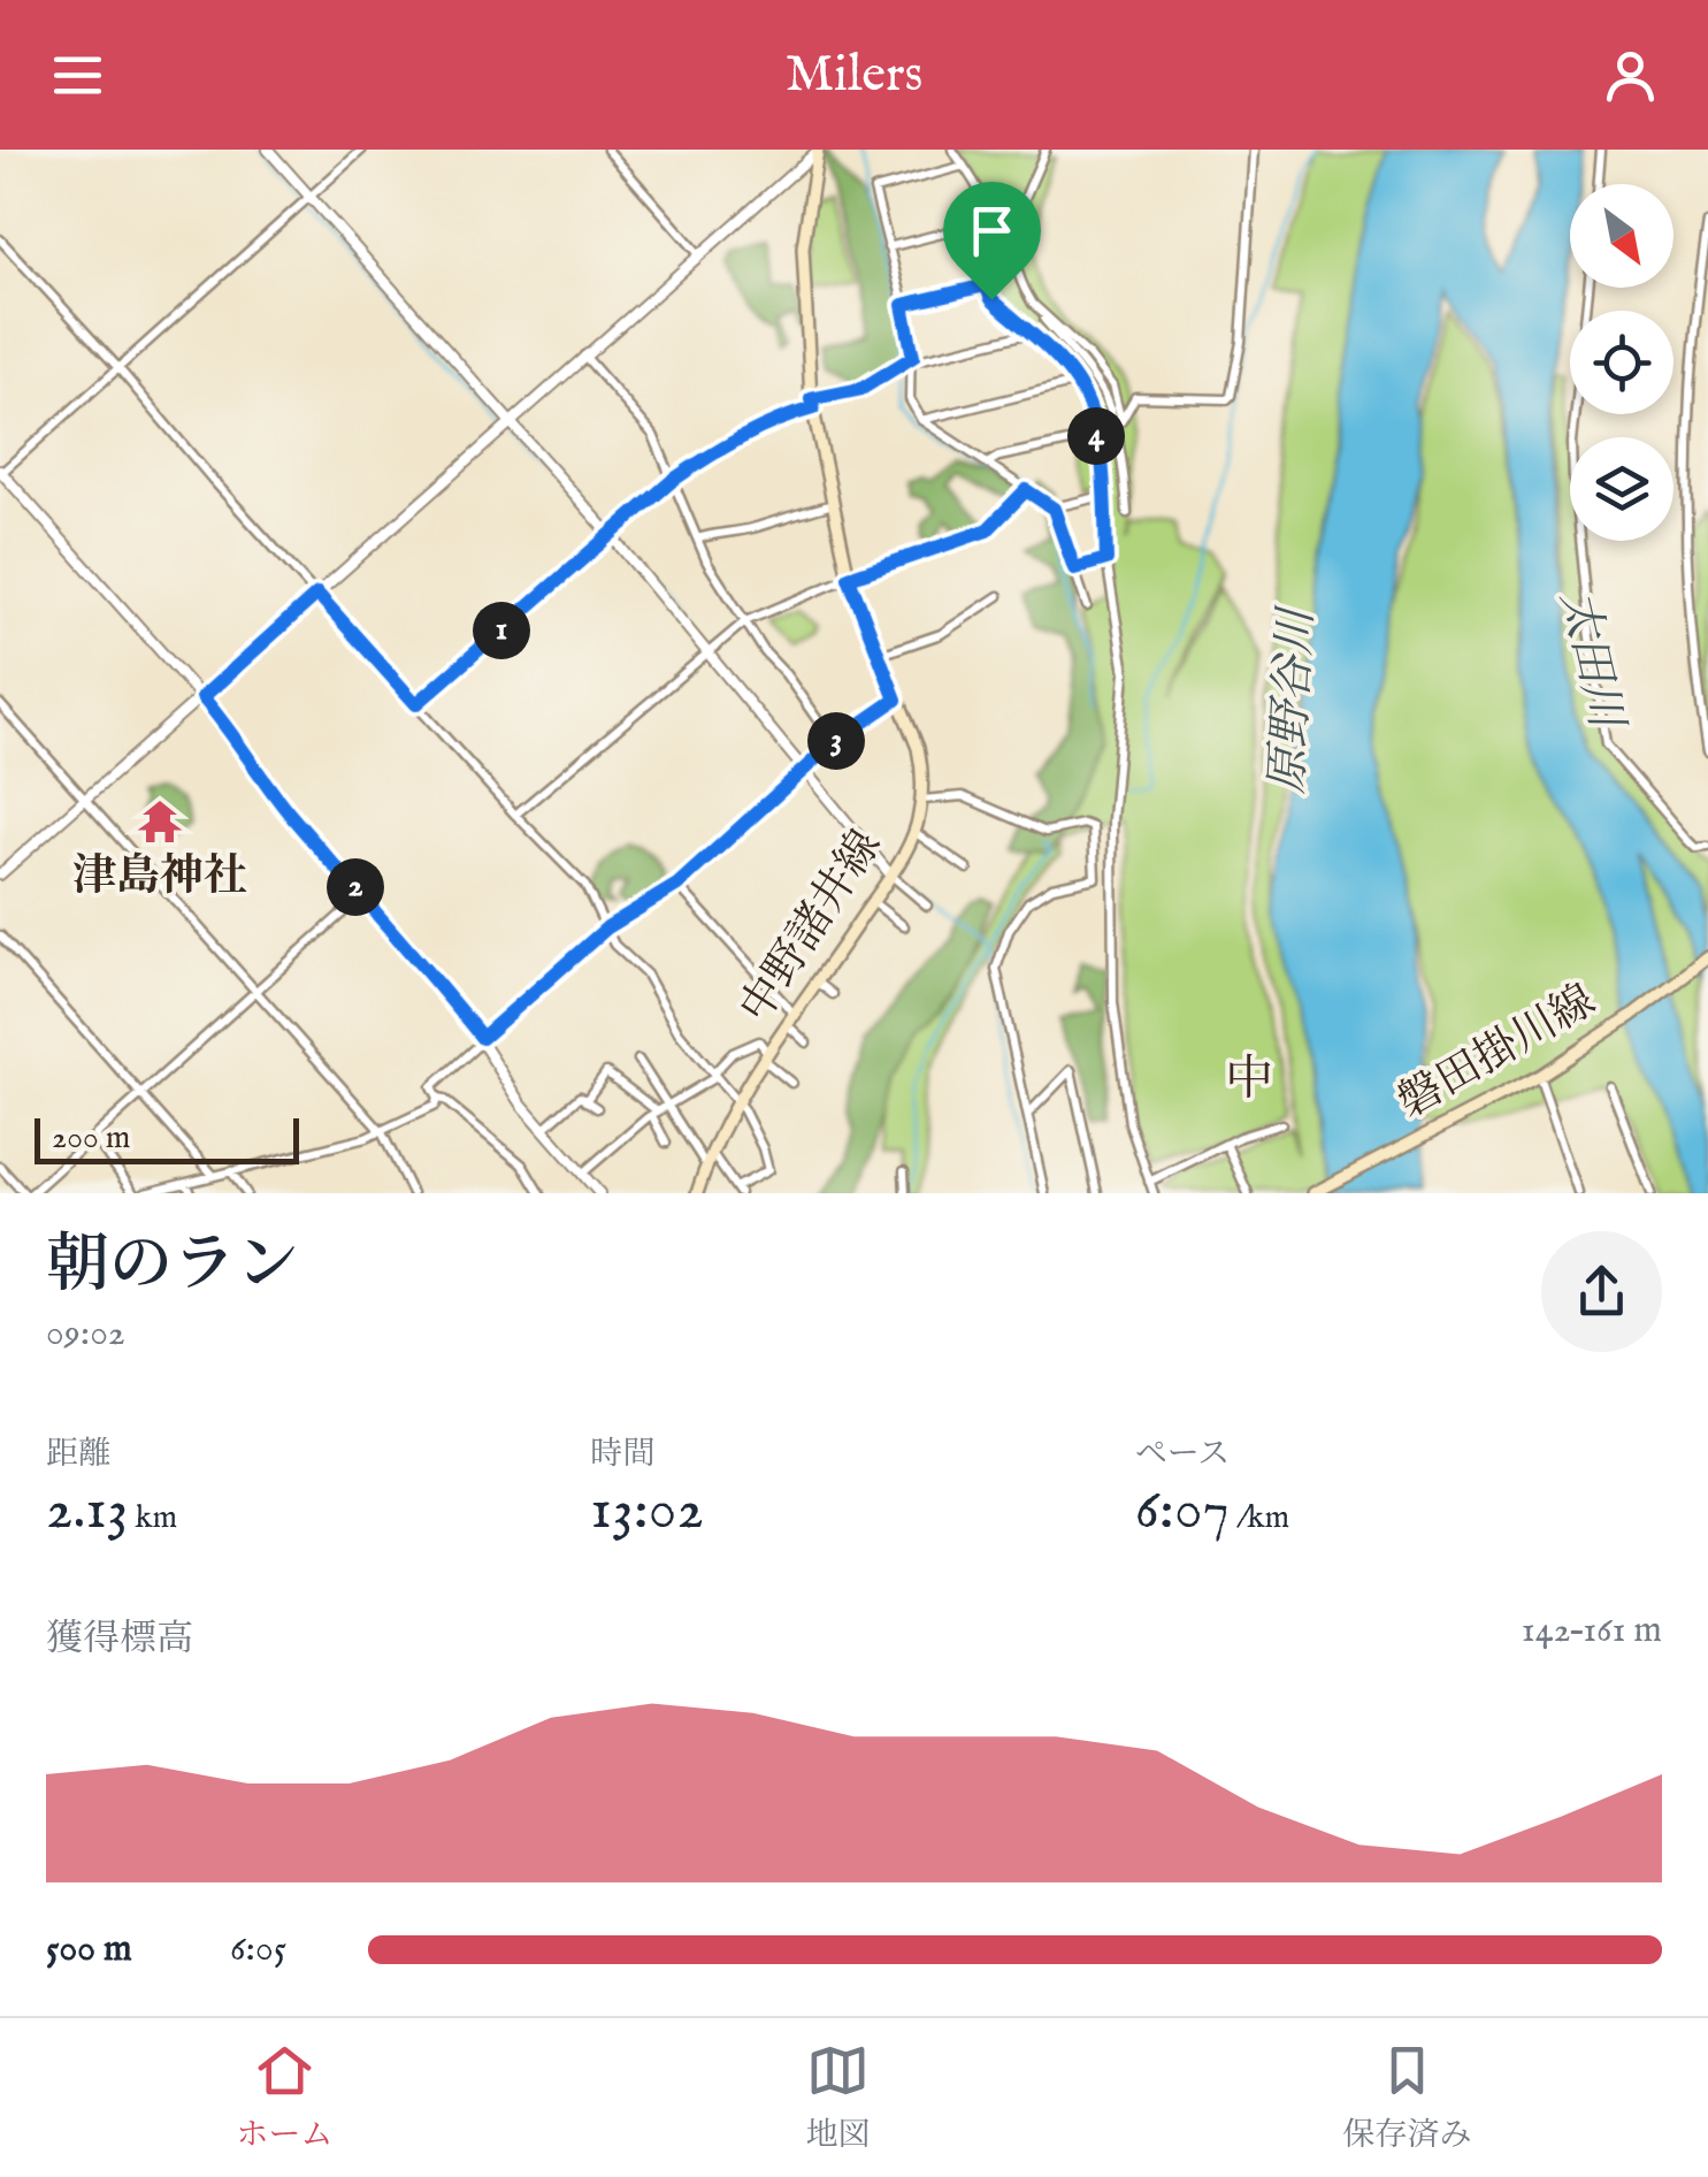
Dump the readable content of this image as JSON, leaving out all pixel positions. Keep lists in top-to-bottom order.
{
  "streets": {
    "main road": ["中野諸井線", "磐田掛川線"]
  },
  "districts": ["中"],
  "water": ["太田川", "原野谷川"],
  "places": {
    "temple": ["津島神社"]
  },
  "scale_bar": "200 m",
  "north": "bottom right",
  "page": {
    "header": "Milers",
    "pins": [
      "4",
      "1",
      "3",
      "2"
    ],
    "scale": "200 m",
    "heading": ["朝のラン", "09:02"],
    "stats": [
      ["距離", "2.13 km"],
      ["時間", "13:02"],
      ["ペース", "6:07 /km"]
    ],
    "chart": ["獲得標高", "142–161 m"],
    "list": [
      {
        "name": "500 m",
        "note": "6:05"
      }
    ],
    "tabs": ["ホーム", "地図", "保存済み"]
  }
}
